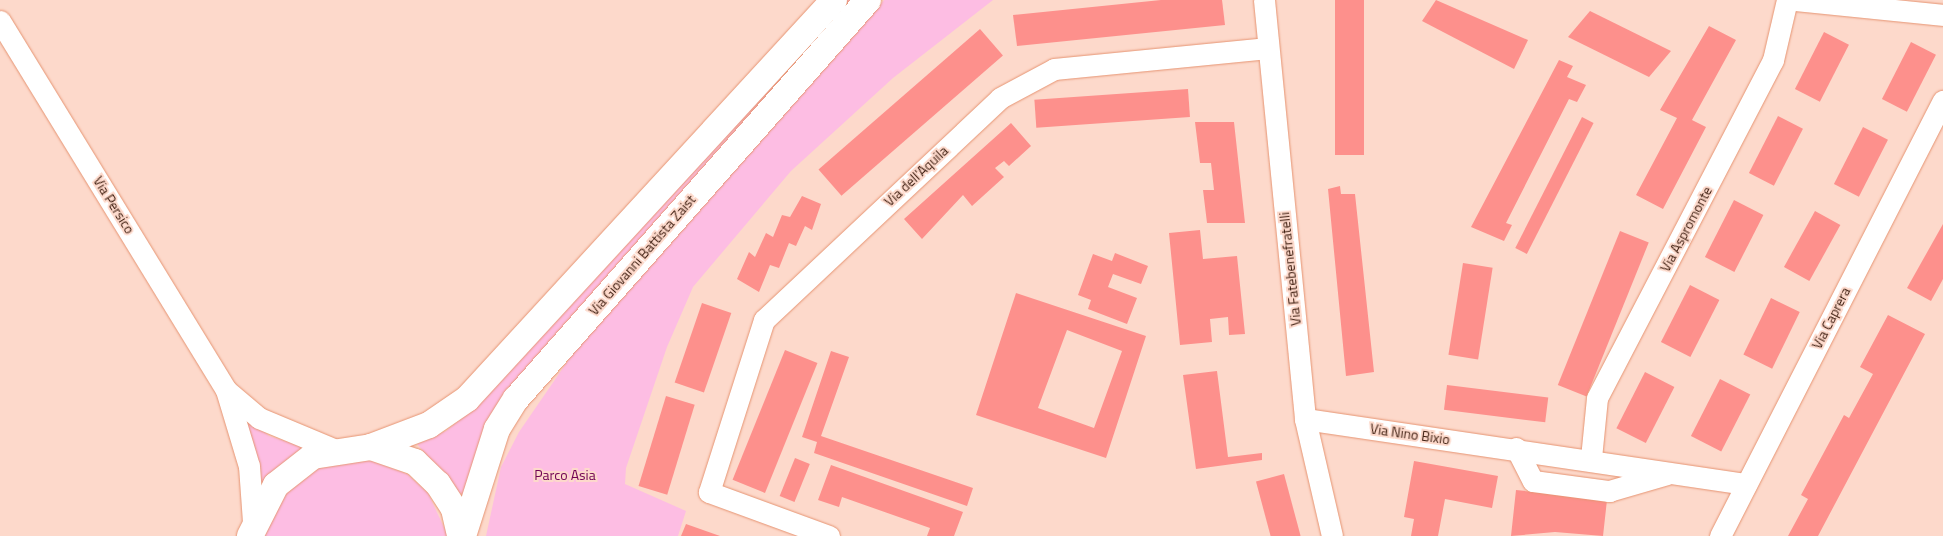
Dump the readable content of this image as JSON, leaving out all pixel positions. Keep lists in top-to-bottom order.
{
  "streets": {
    "main road": ["Via Giovanni Battista Zaist"],
    "street": [
      "Via dell'Aquila",
      "Via Persico",
      "Via Aspromonte",
      "Via Fatebenefratelli",
      "Via Caprera",
      "Via Nino Bixio"
    ]
  },
  "crossings": [
    ["Via dell'Aquila", "Via Fatebenefratelli"],
    ["Via Persico", "Via Giovanni Battista Zaist"],
    ["Via Aspromonte", "Via Nino Bixio"],
    ["Via Fatebenefratelli", "Via Nino Bixio"],
    ["Via Caprera", "Via Nino Bixio"]
  ],
  "parks": ["Parco Asia"]
}
